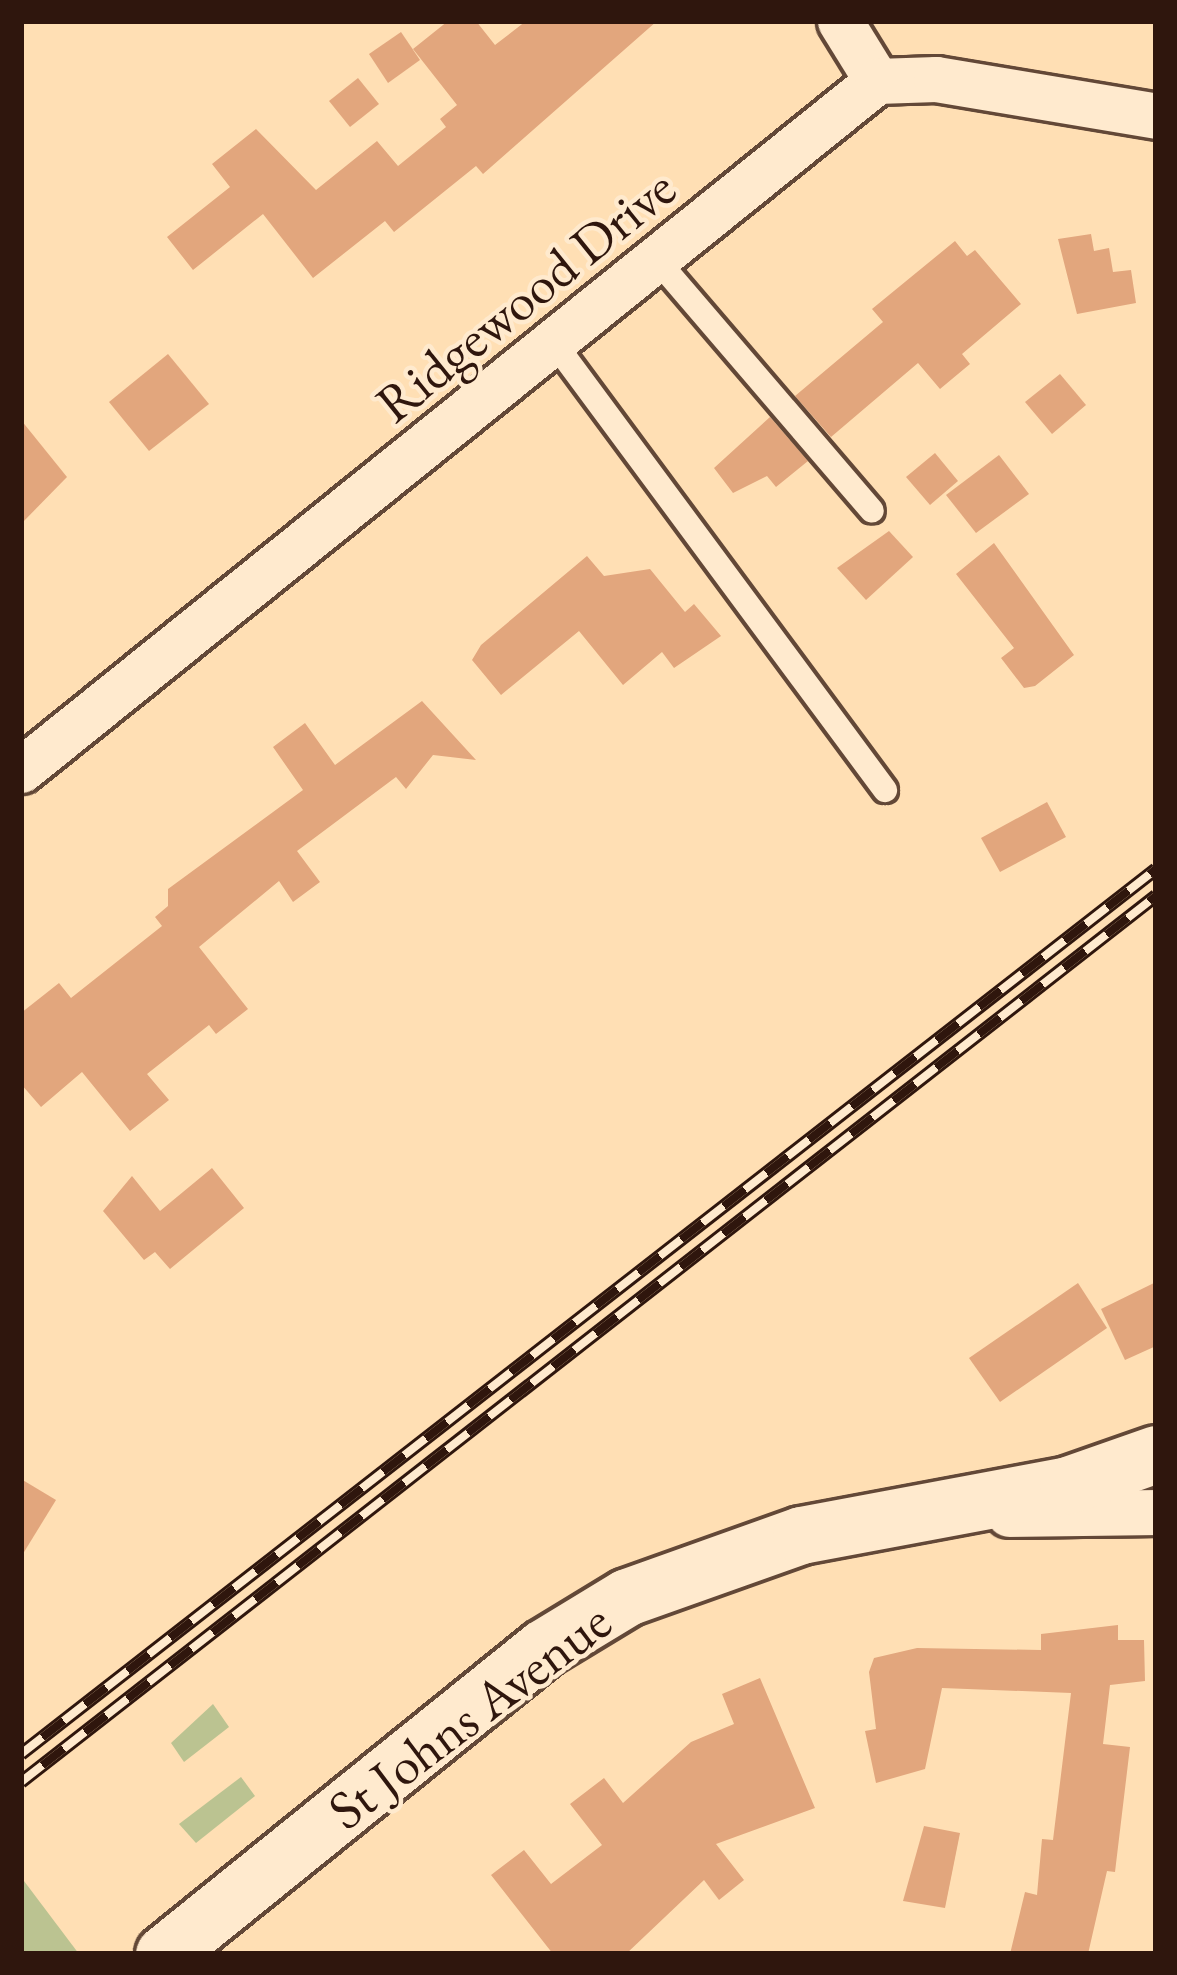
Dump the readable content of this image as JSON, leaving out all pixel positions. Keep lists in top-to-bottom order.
{
  "streets": {
    "street": ["Ridgewood Drive", "St Johns Avenue"]
  }
}
